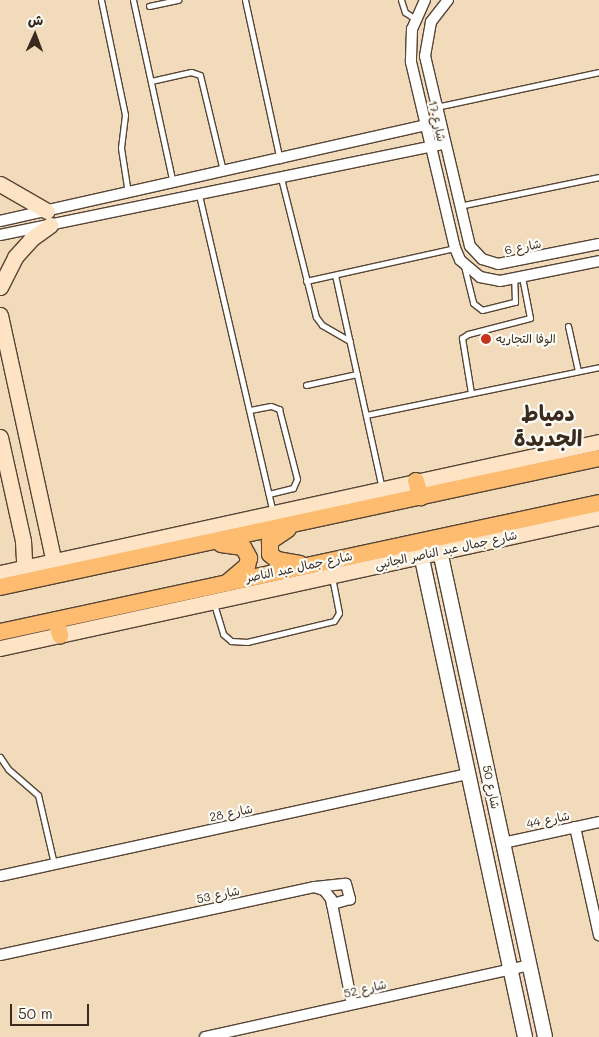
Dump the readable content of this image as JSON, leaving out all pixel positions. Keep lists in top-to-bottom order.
{
  "streets": {
    "main road": ["شارع جمال عبد الناصر الجانبى", "شارع جمال عبد الناصر"],
    "street": [
      "شارع 17",
      "شارع 6",
      "شارع 50",
      "شارع 28",
      "شارع 44",
      "شارع 53",
      "شارع 52"
    ]
  },
  "crossings": [
    ["شارع 17", "شارع 6"],
    ["شارع جمال عبد الناصر الجانبى", "شارع جمال عبد الناصر"],
    ["شارع جمال عبد الناصر الجانبى", "شارع 50"],
    ["شارع جمال عبد الناصر", "شارع 50"],
    ["شارع 50", "شارع 28"],
    ["شارع 50", "شارع 44"],
    ["شارع 50", "شارع 52"]
  ],
  "districts": ["دمياط الجديدة"],
  "places": ["الوفا التجاريه"],
  "scale_bar": "50 m",
  "north": "top"
}
